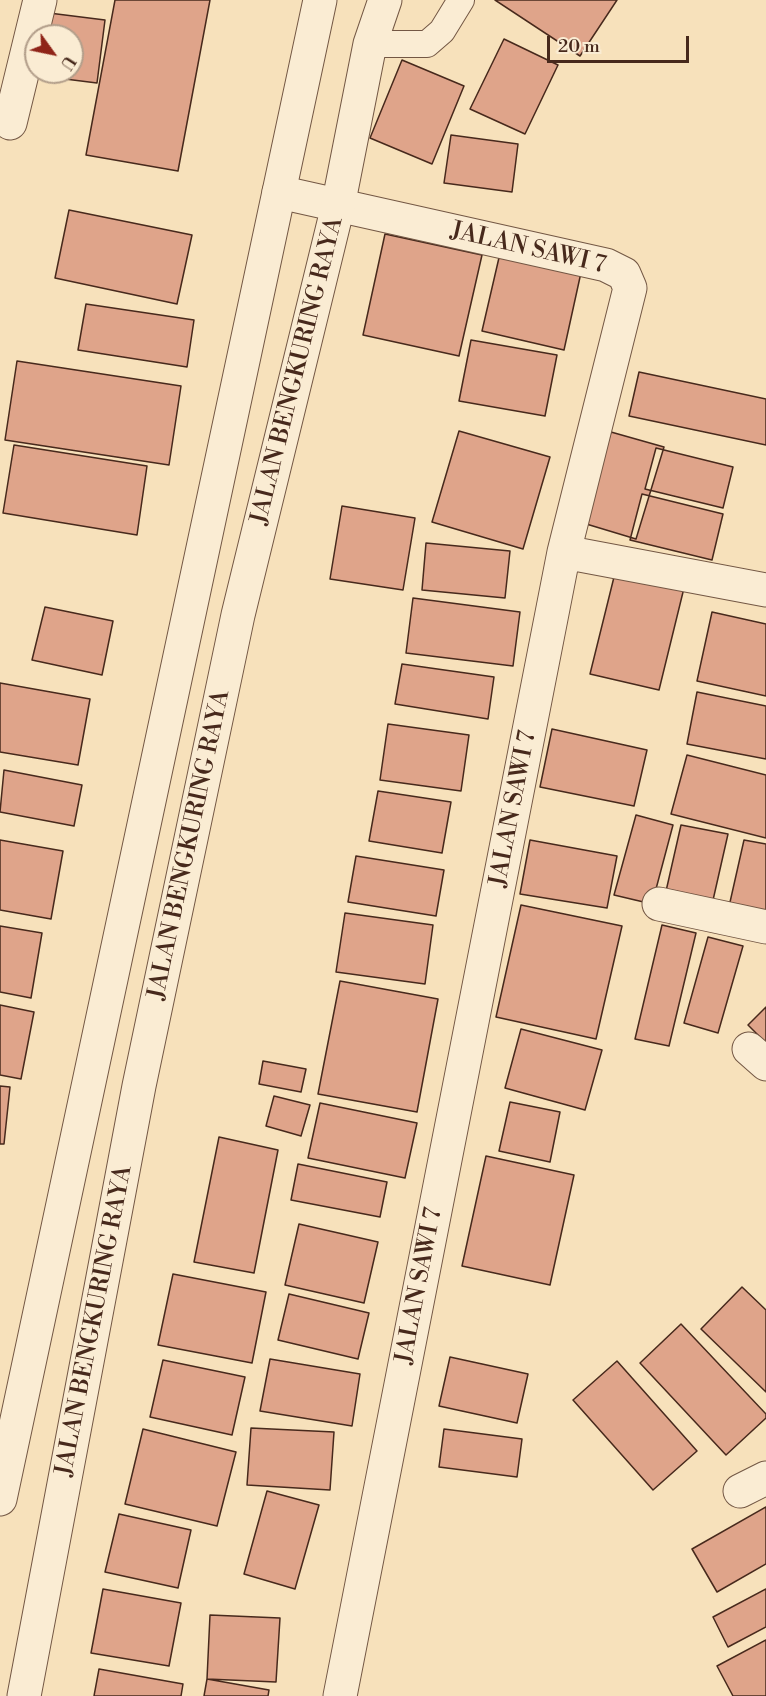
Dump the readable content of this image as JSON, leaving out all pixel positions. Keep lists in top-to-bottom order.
{
  "streets": {
    "street": ["JALAN SAWI 7", "JALAN BENGKURING RAYA"]
  },
  "crossings": [
    ["JALAN SAWI 7", "JALAN BENGKURING RAYA"]
  ],
  "scale_bar": "20 m",
  "north": "bottom right"
}
